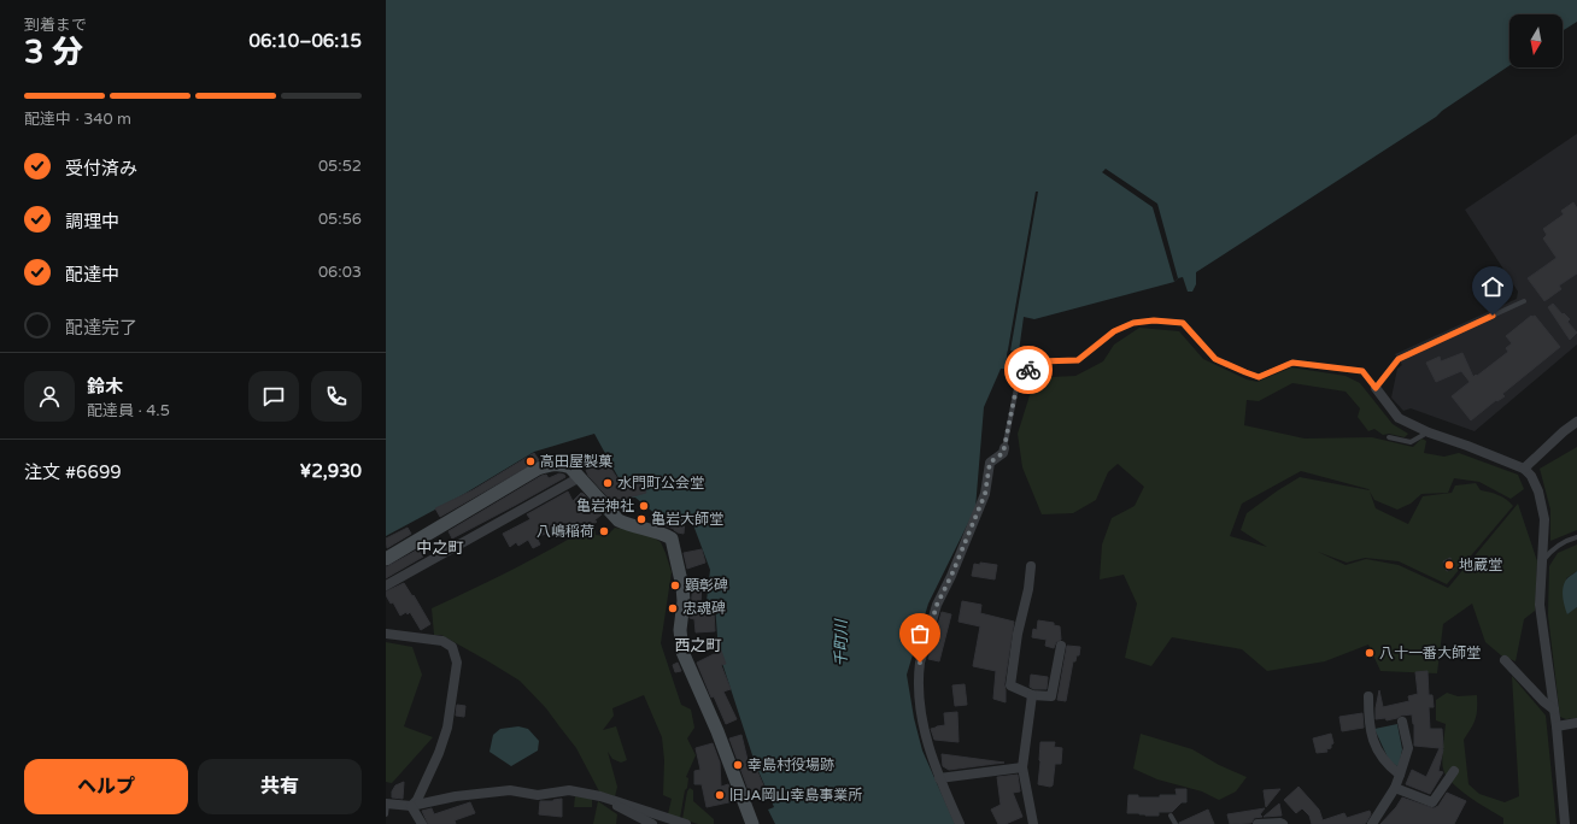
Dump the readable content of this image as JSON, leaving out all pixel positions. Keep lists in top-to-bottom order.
{
  "districts": ["中之町", "西之町"],
  "water": ["千町川"],
  "places": [
    "高田屋製菓",
    "水門町公会堂",
    "亀岩神社",
    "亀岩大師堂",
    "八嶋稲荷",
    "地蔵堂",
    "顕彰碑",
    "忠魂碑",
    "八十一番大師堂",
    "幸島村役場跡",
    "旧JA岡山幸島事業所"
  ],
  "north": "bottom",
  "page": {
    "heading": ["3 分", "到着まで", "06:10–06:15"],
    "panel": [
      "鈴木",
      "配達員 · 4.5",
      "注文 #6699",
      "¥2,930"
    ],
    "bar": "配達中 · 340 m",
    "list": [
      ["受付済み", "05:52"],
      ["調理中", "05:56"],
      ["配達中", "06:03"],
      "配達完了"
    ],
    "buttons": ["ヘルプ", "共有"]
  }
}
